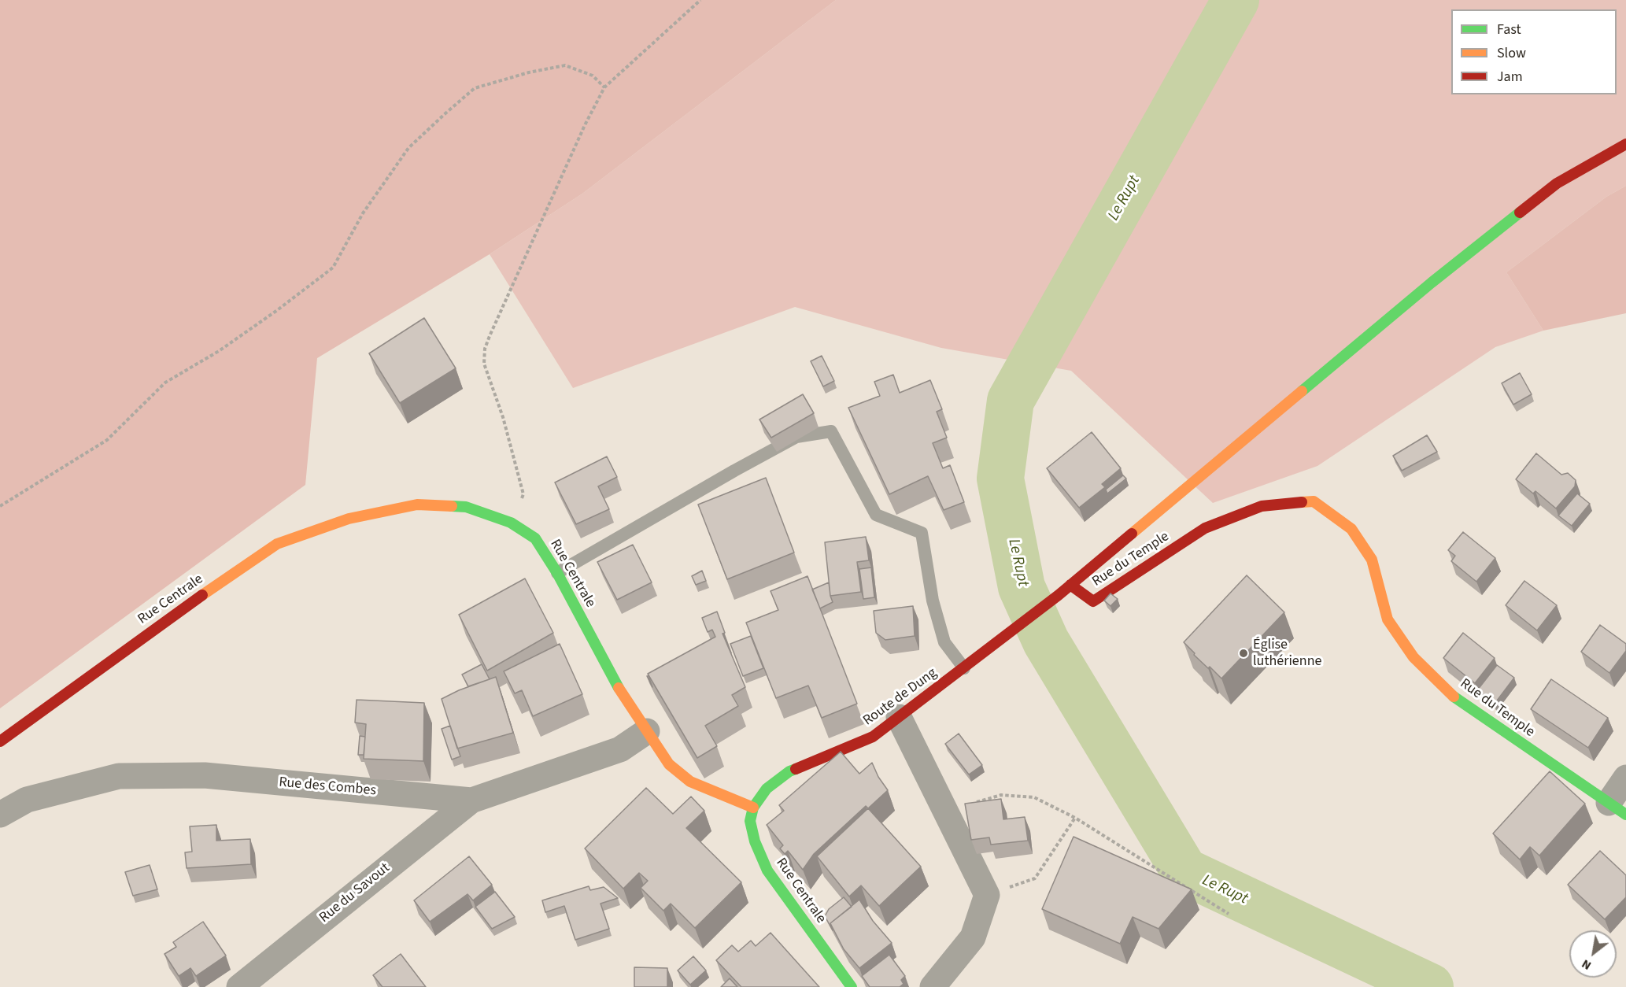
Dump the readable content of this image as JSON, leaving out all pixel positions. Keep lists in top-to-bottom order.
{
  "streets": {
    "main road": ["Rue du Temple", "Rue Centrale", "Route de Dung"],
    "street": ["Rue des Combes", "Rue du Savout"]
  },
  "crossings": [
    ["Rue du Temple", "Route de Dung"],
    ["Rue Centrale", "Route de Dung"],
    ["Rue Centrale", "Rue des Combes"],
    ["Rue des Combes", "Rue du Savout"]
  ],
  "water": ["Le Rupt"],
  "places": ["Église luthérienne"],
  "legend": ["Fast", "Slow", "Jam"],
  "north": "bottom left"
}
